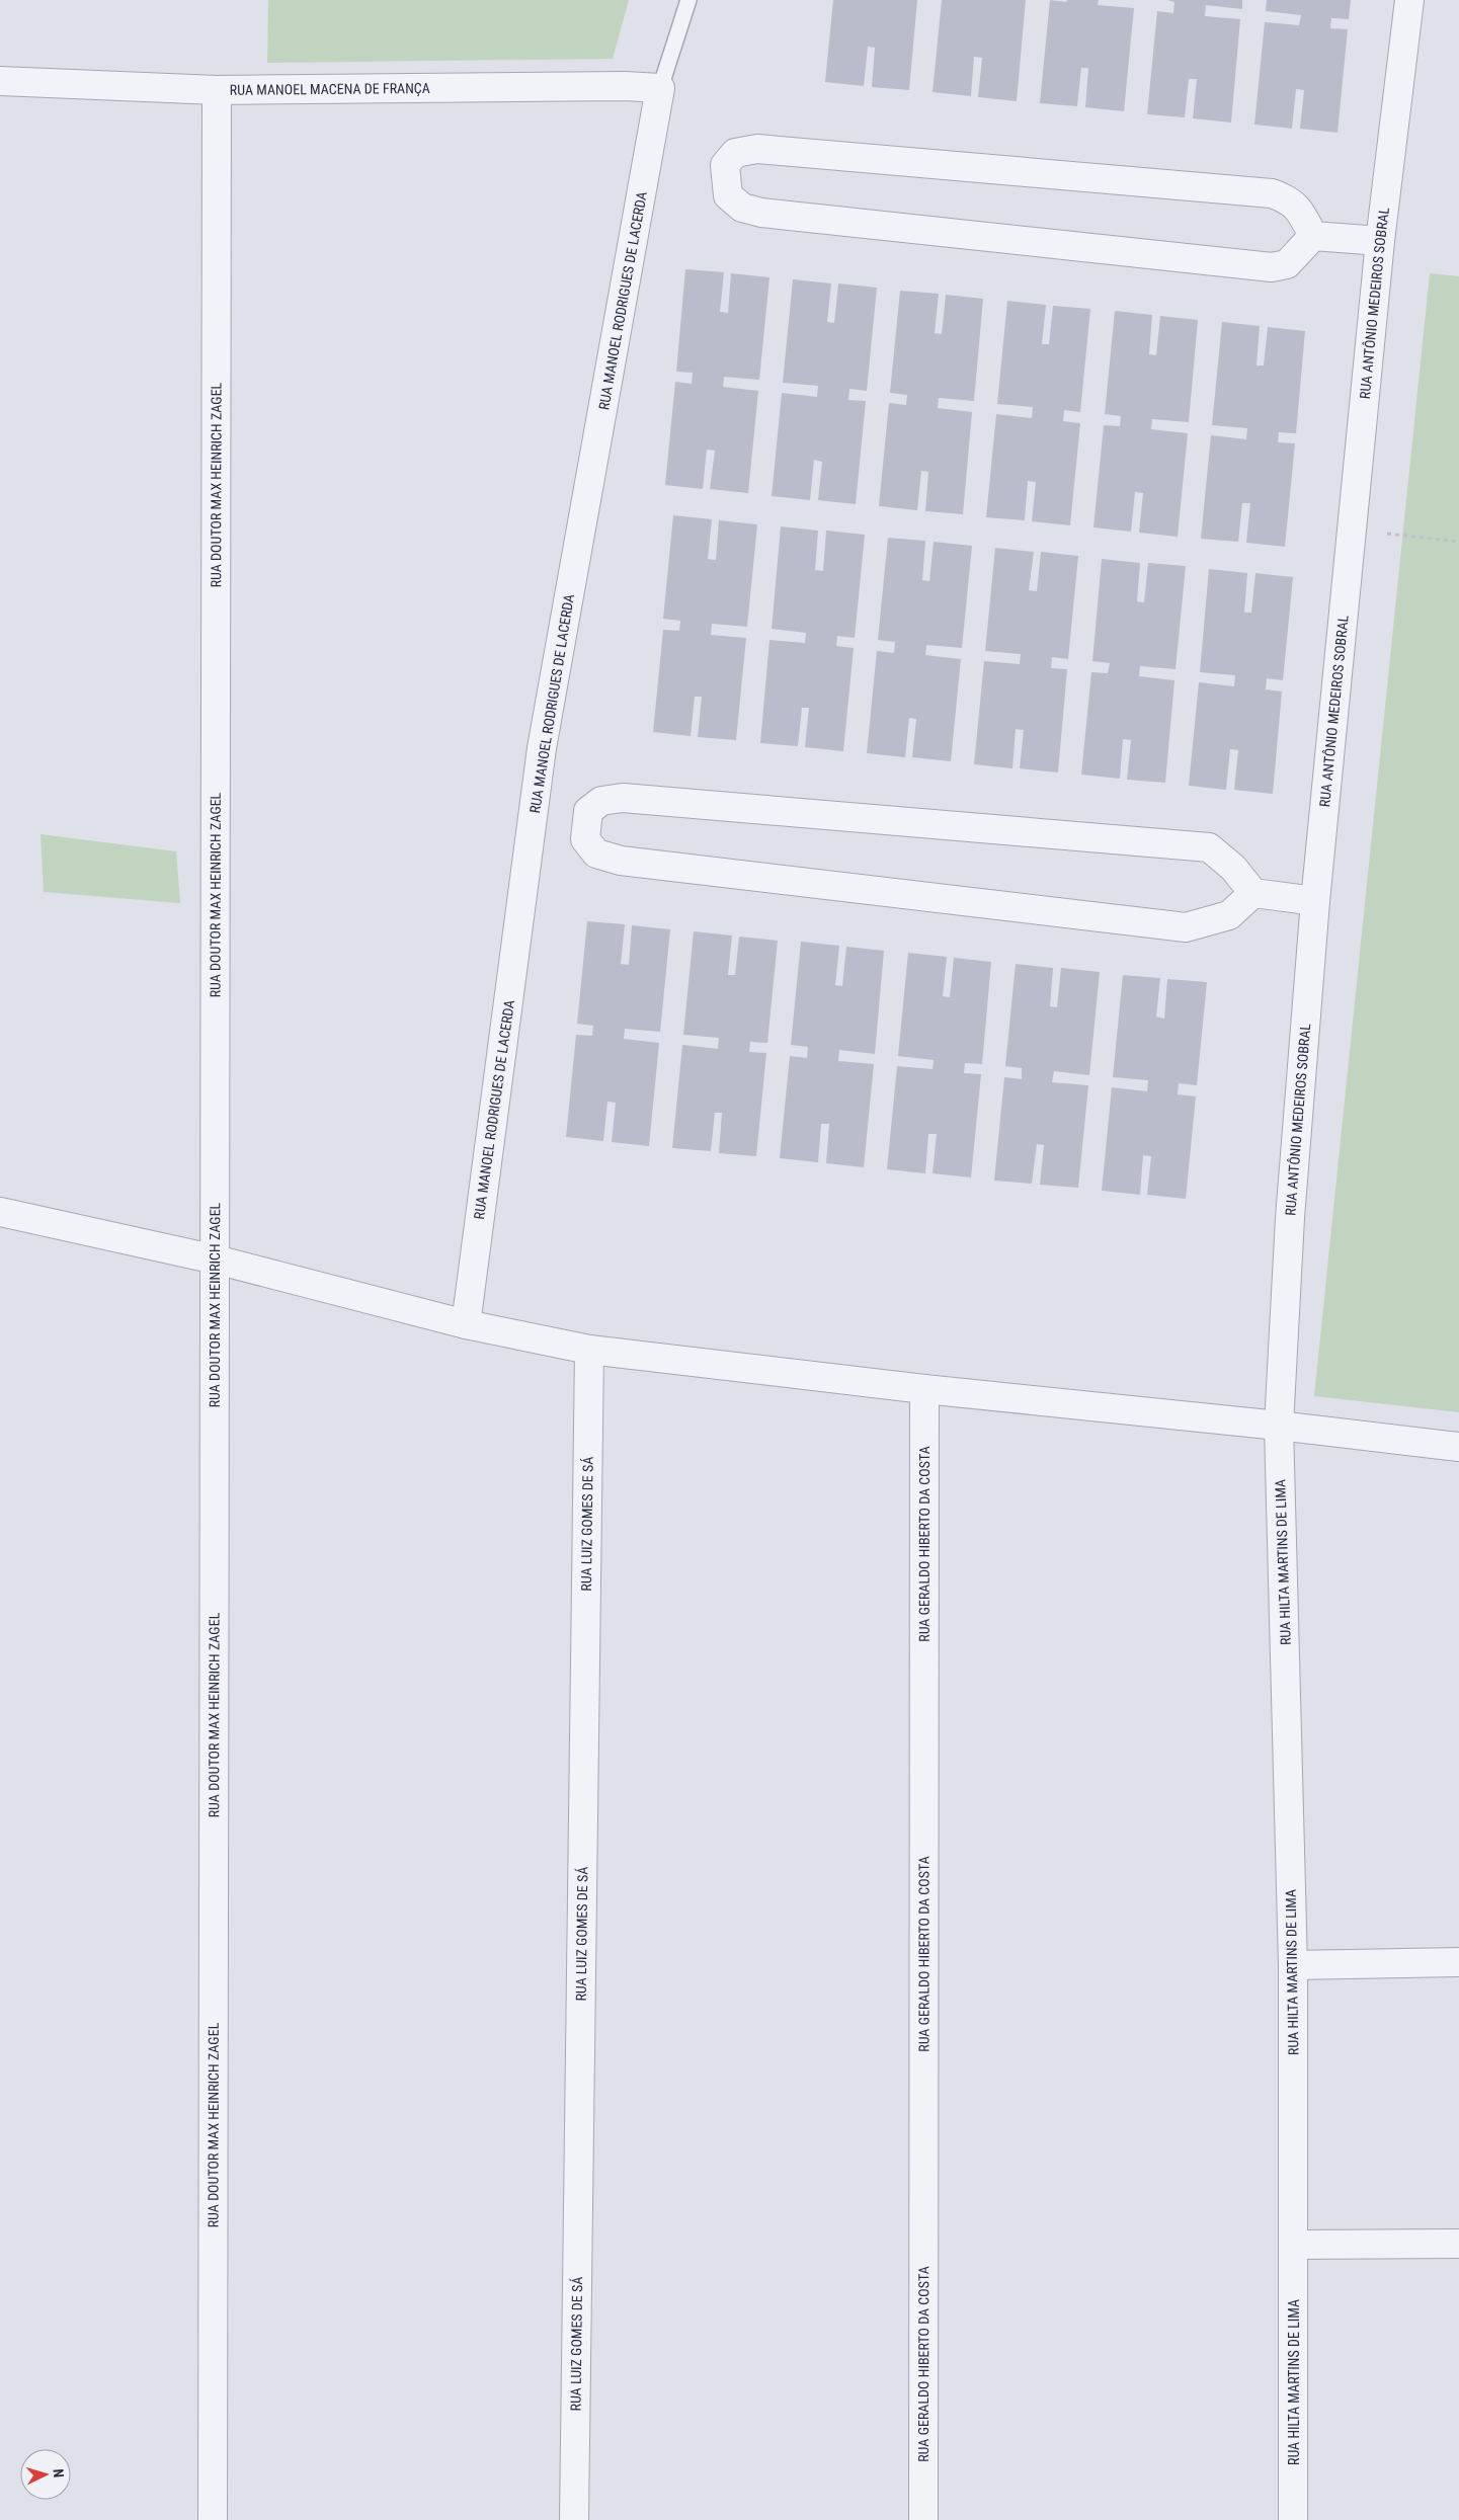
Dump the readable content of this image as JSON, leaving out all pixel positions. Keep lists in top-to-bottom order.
{
  "streets": {
    "street": [
      "RUA MANOEL MACENA DE FRANÇA",
      "RUA MANOEL RODRIGUES DE LACERDA",
      "RUA ANTÔNIO MEDEIROS SOBRAL",
      "RUA DOUTOR MAX HEINRICH ZAGEL",
      "RUA LUIZ GOMES DE SÁ",
      "RUA GERALDO HIBERTO DA COSTA",
      "RUA HILTA MARTINS DE LIMA"
    ]
  },
  "crossings": [
    ["RUA MANOEL MACENA DE FRANÇA", "RUA MANOEL RODRIGUES DE LACERDA"],
    ["RUA MANOEL MACENA DE FRANÇA", "RUA DOUTOR MAX HEINRICH ZAGEL"],
    ["RUA ANTÔNIO MEDEIROS SOBRAL", "RUA HILTA MARTINS DE LIMA"]
  ],
  "north": "right"
}
